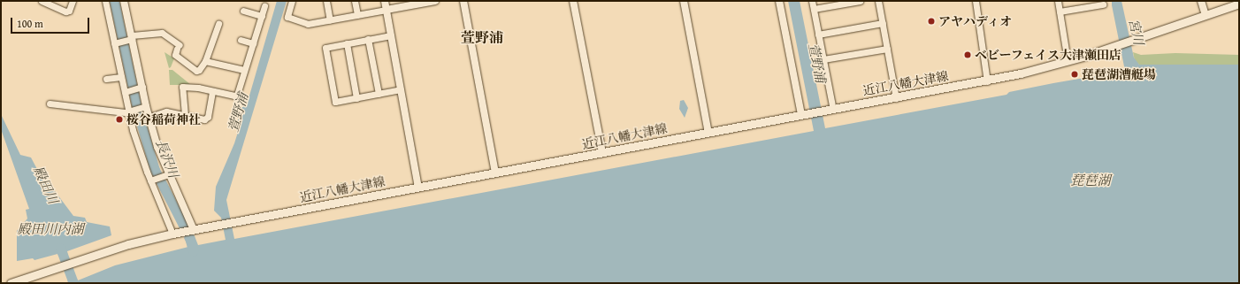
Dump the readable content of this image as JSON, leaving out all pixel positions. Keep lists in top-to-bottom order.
{
  "streets": {
    "main road": ["近江八幡大津線"]
  },
  "districts": ["萱野浦"],
  "water": [
    "宮川",
    "萱野浦",
    "長沢川",
    "琵琶湖",
    "殿田川",
    "殿田川内湖"
  ],
  "places": [
    "アヤハディオ",
    "ベビーフェイス大津瀬田店",
    "琵琶湖漕艇場",
    "桜谷稲荷神社"
  ],
  "scale_bar": "100 m"
}
